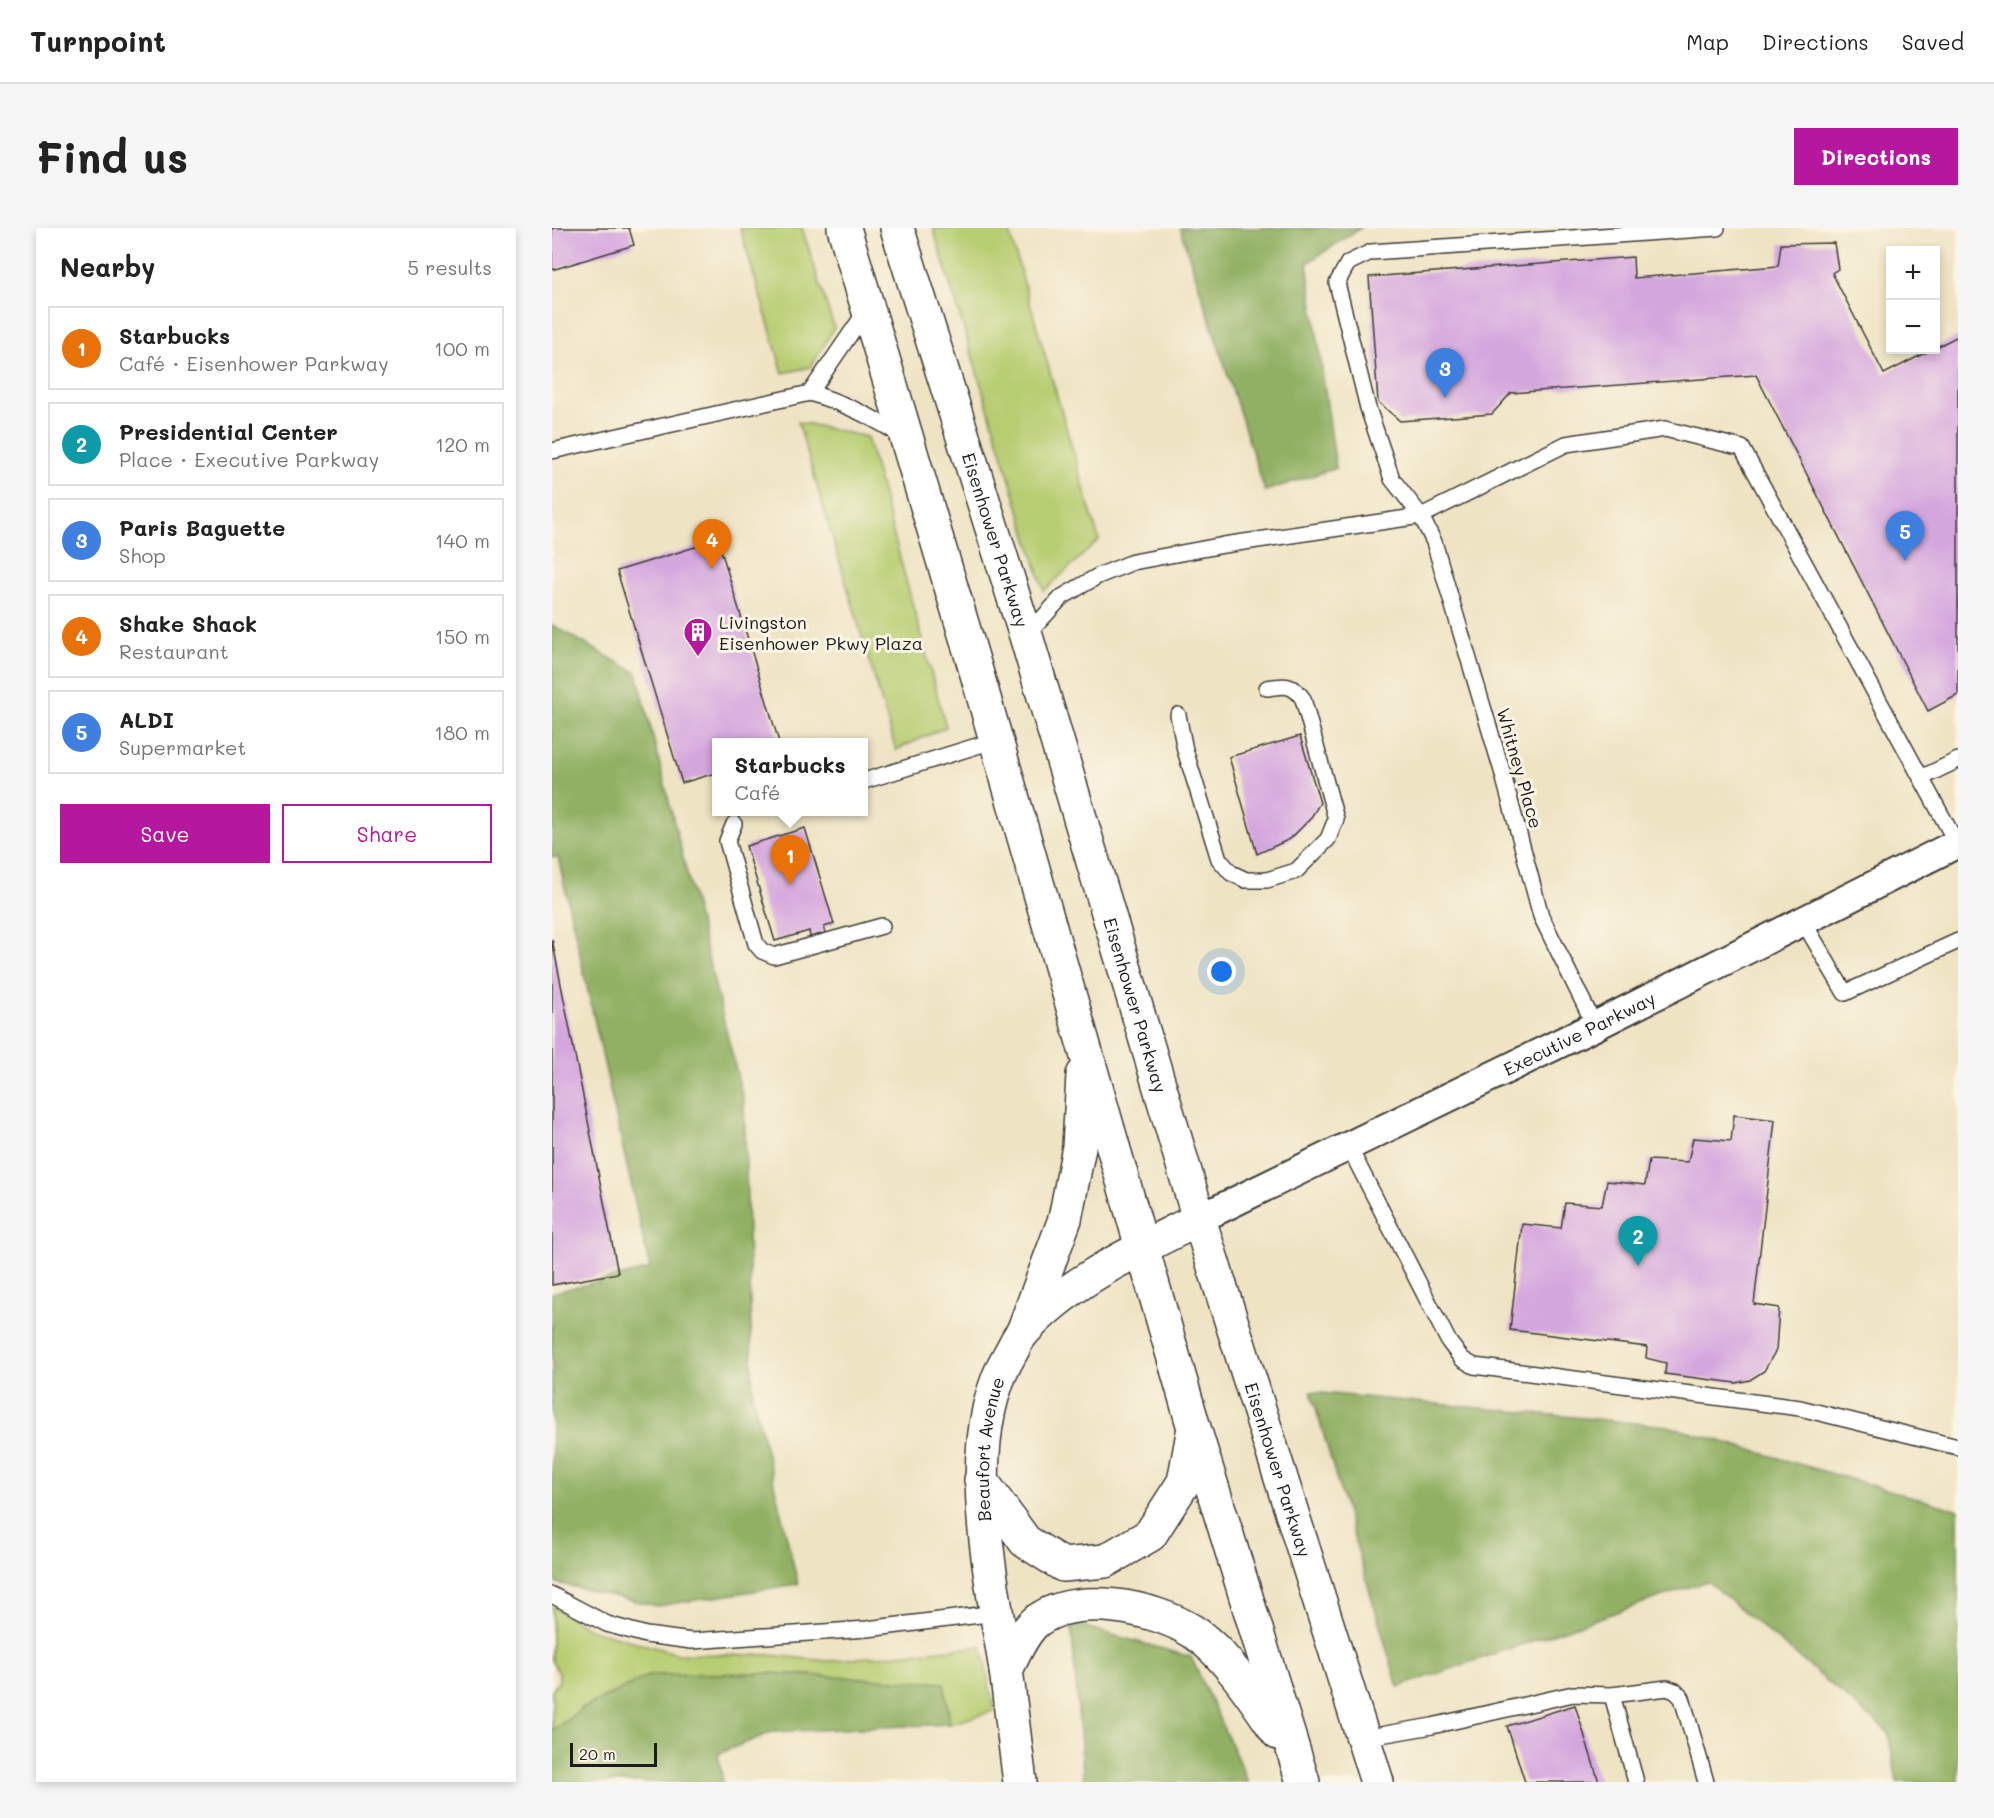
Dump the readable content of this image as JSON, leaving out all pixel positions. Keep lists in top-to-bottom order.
{
  "streets": {
    "main road": ["Eisenhower Parkway", "Beaufort Avenue"],
    "street": ["Executive Parkway"],
    "lane": ["Whitney Place"]
  },
  "crossings": [
    ["Eisenhower Parkway", "Executive Parkway"],
    ["Eisenhower Parkway", "Beaufort Avenue"],
    ["Whitney Place", "Executive Parkway"],
    ["Executive Parkway", "Beaufort Avenue"]
  ],
  "places": {
    "building": ["Livingston Eisenhower Pkwy Plaza"]
  },
  "scale_bar": "20 m",
  "page": {
    "header": "Turnpoint",
    "nav": ["Map", "Directions", "Saved"],
    "buttons": [
      "Directions",
      ["Save", "Share"]
    ],
    "title": "Find us",
    "heading": ["Nearby", "5 results"],
    "map_buttons": ["+", "−"],
    "list": [
      {
        "mark": "1",
        "name": "Starbucks",
        "note": "Café · Eisenhower Parkway",
        "value": "100 m"
      },
      {
        "mark": "2",
        "name": "Presidential Center",
        "note": "Place · Executive Parkway",
        "value": "120 m"
      },
      {
        "mark": "3",
        "name": "Paris Baguette",
        "note": "Shop",
        "value": "140 m"
      },
      {
        "mark": "4",
        "name": "Shake Shack",
        "note": "Restaurant",
        "value": "150 m"
      },
      {
        "mark": "5",
        "name": "ALDI",
        "note": "Supermarket",
        "value": "180 m"
      }
    ],
    "pins": [
      "3",
      "5",
      "4",
      "1",
      "2"
    ],
    "popup": ["Starbucks", "Café"],
    "scale": "20 m"
  }
}
